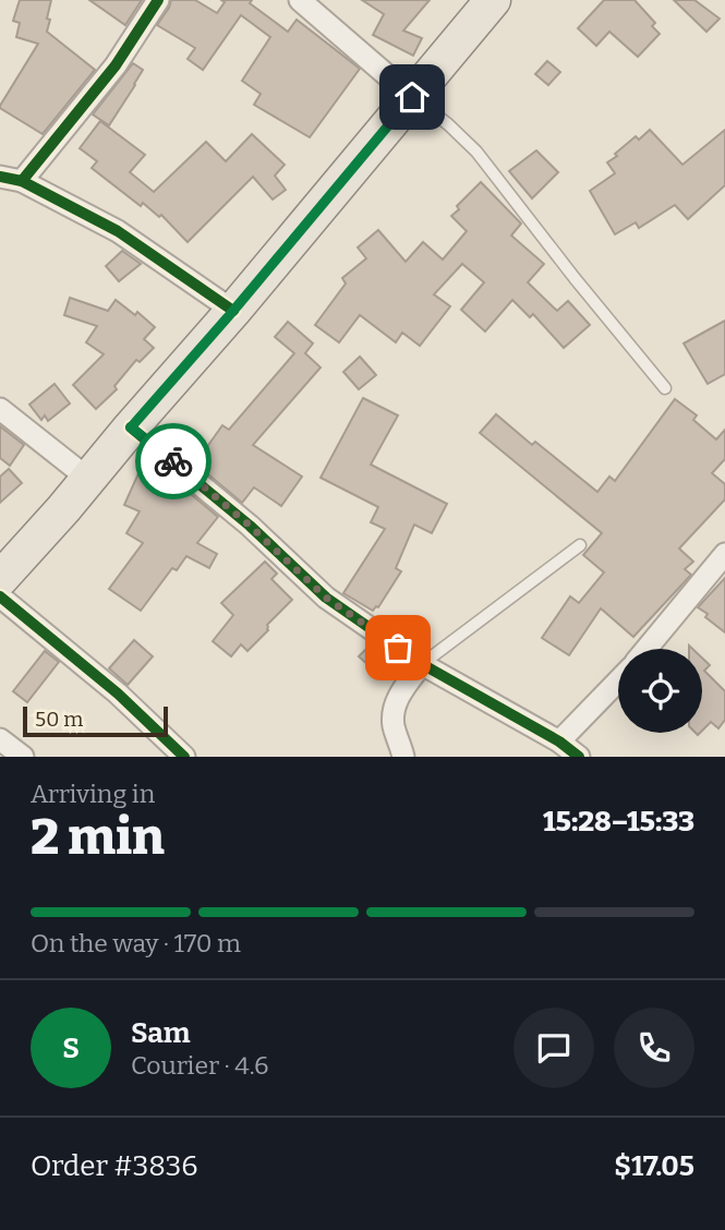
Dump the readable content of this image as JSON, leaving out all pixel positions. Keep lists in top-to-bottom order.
{
  "scale_bar": "50 m",
  "page": {
    "scale": "50 m",
    "heading": ["2 min", "Arriving in", "15:28–15:33"],
    "panel": [
      "Sam",
      "Courier · 4.6",
      "Order #3836",
      "$17.05"
    ],
    "bar": "On the way · 170 m",
    "round": "S"
  }
}
